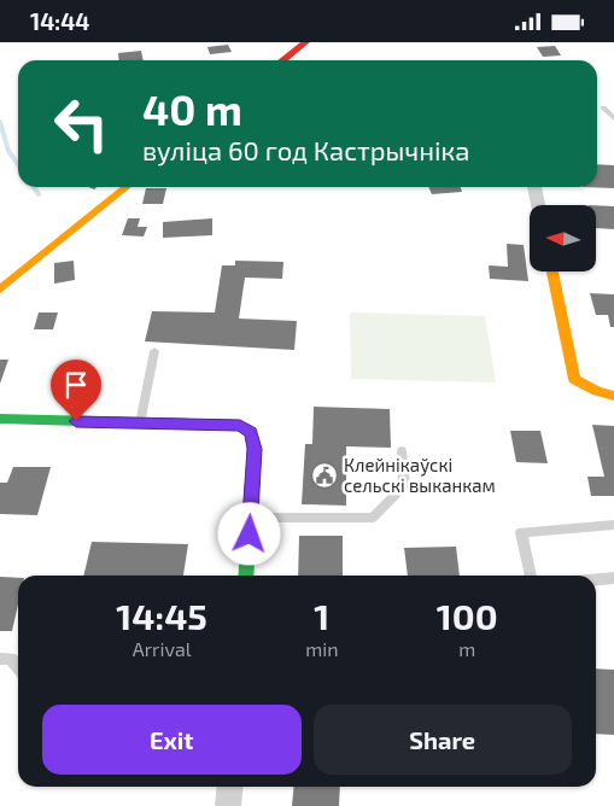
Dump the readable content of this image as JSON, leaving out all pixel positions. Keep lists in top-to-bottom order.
{
  "places": {
    "public building": ["Клейнікаўскі сельскі выканкам"]
  },
  "north": "left",
  "page": {
    "status": "14:44",
    "turn": ["40 m", "вуліца 60 год Кастрычніка"],
    "eta": [
      "14:45",
      "Arrival",
      "1",
      "min",
      "100",
      "m"
    ],
    "buttons": ["Exit", "Share"]
  }
}
